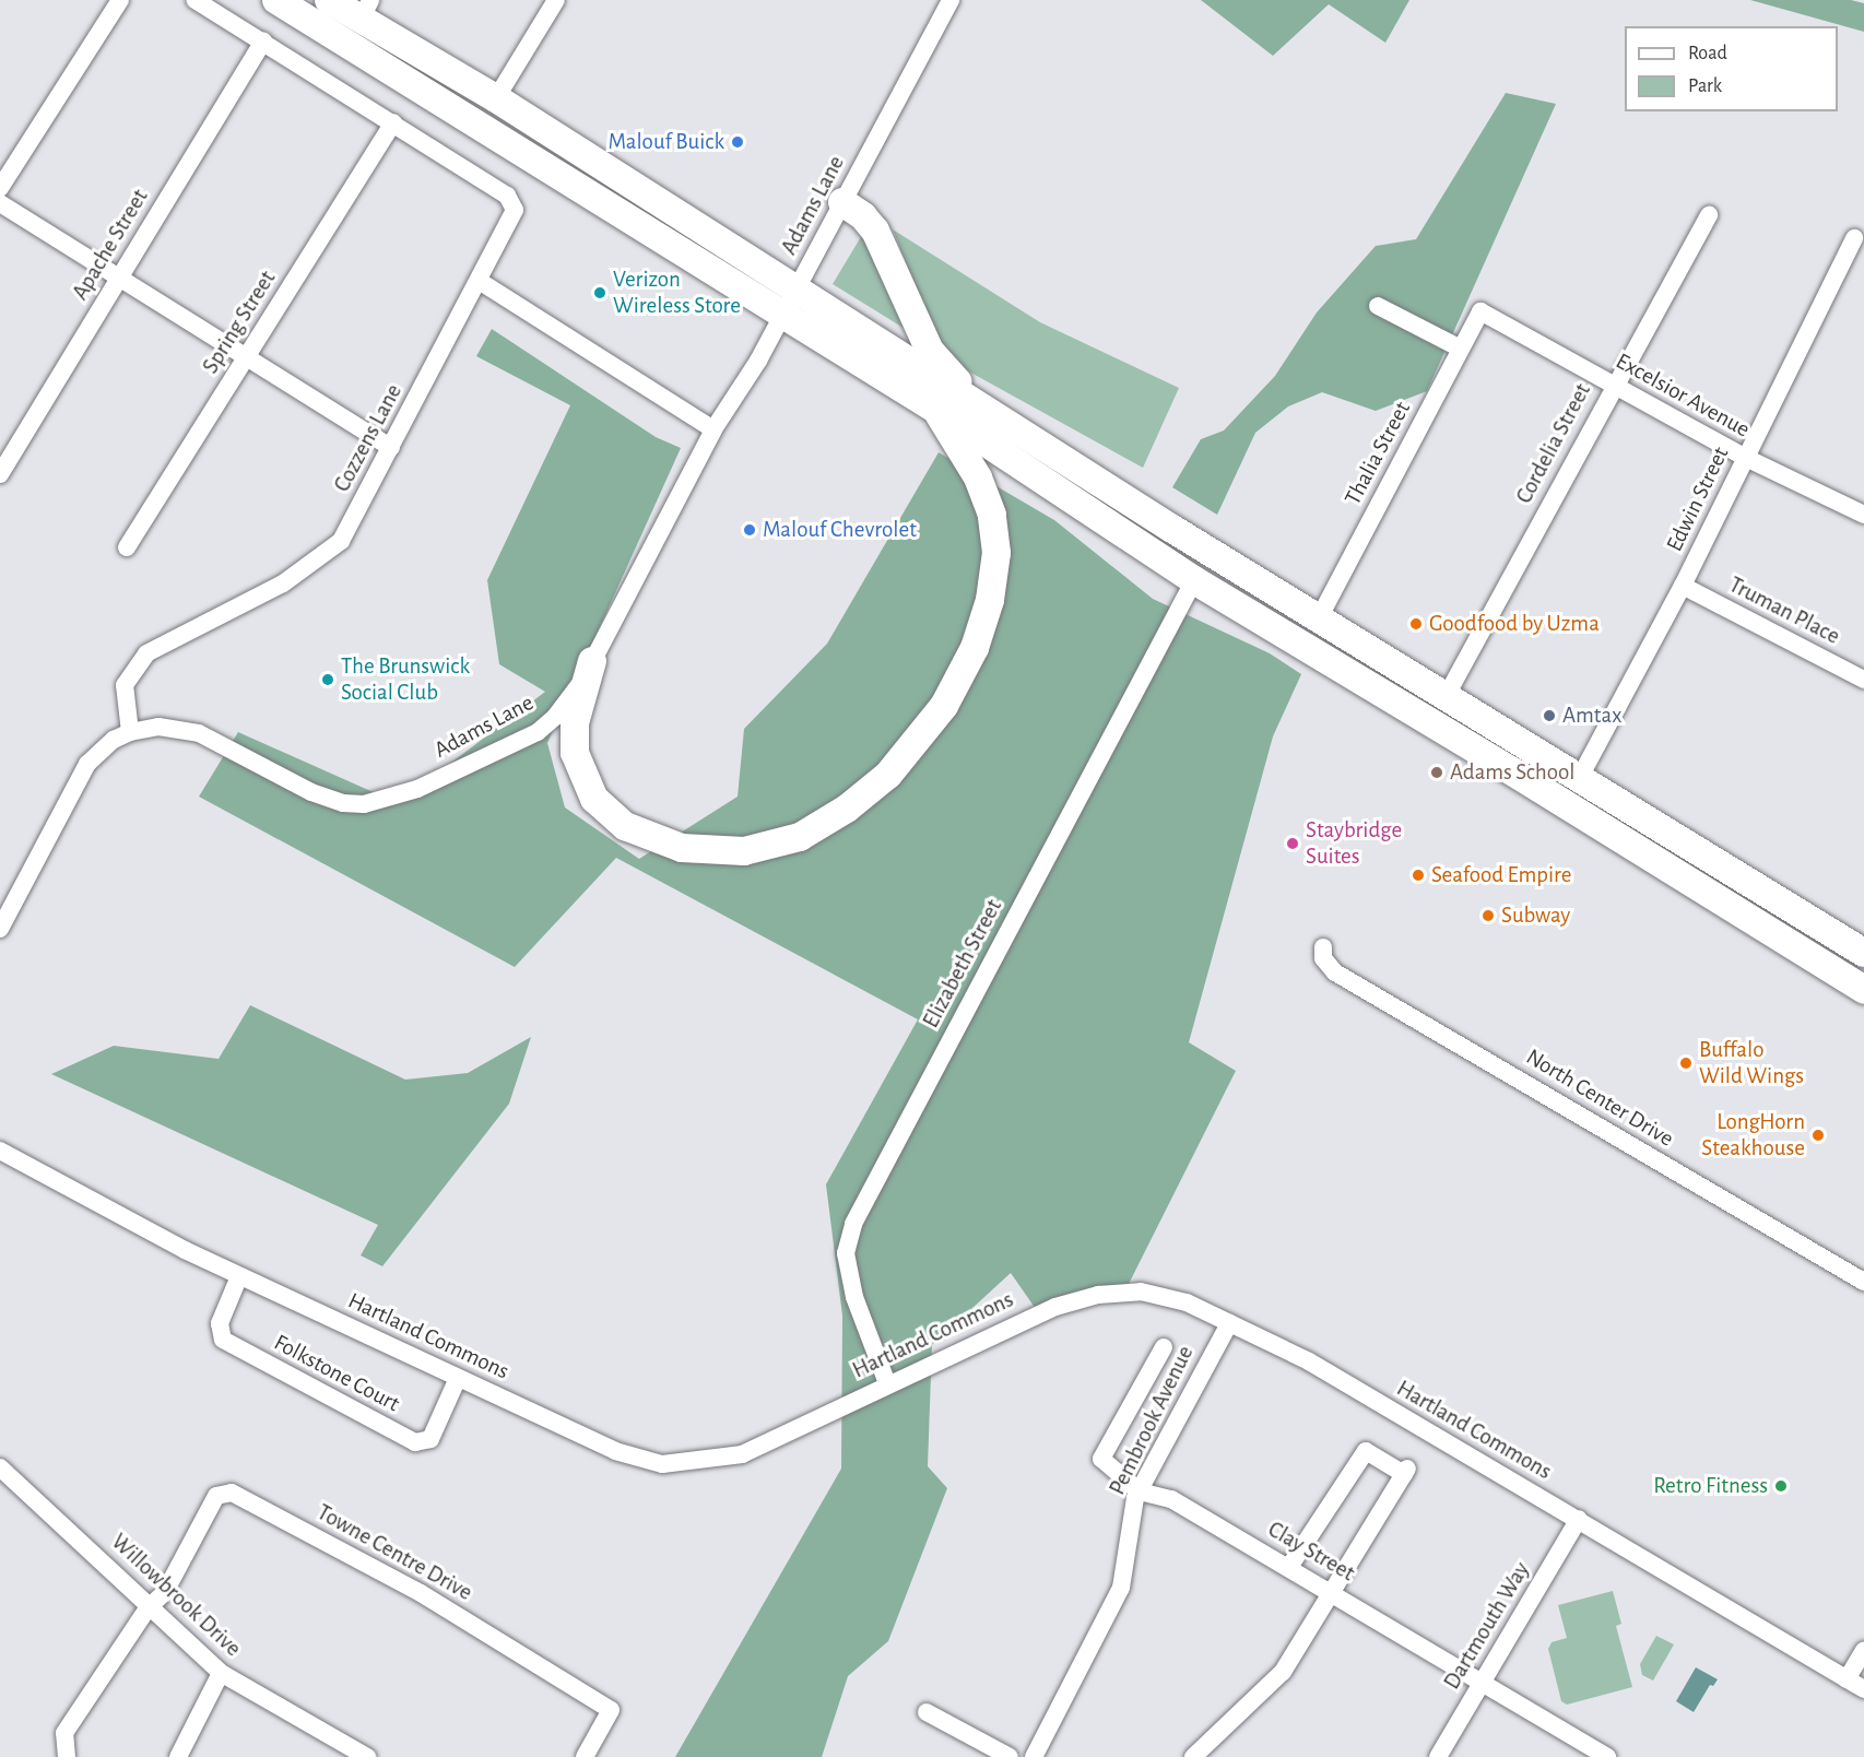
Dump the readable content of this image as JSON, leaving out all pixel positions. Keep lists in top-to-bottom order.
{
  "streets": {
    "street": [
      "Adams Lane",
      "Apache Street",
      "Spring Street",
      "Excelsior Avenue",
      "Cozzens Lane",
      "Cordelia Street",
      "Thalia Street",
      "Edwin Street",
      "Truman Place",
      "Elizabeth Street",
      "North Center Drive",
      "Hartland Commons",
      "Folkstone Court",
      "Pembrook Avenue",
      "Clay Street",
      "Towne Centre Drive",
      "Willowbrook Drive",
      "Dartmouth Way"
    ]
  },
  "crossings": [
    ["Adams Lane", "Cozzens Lane"],
    ["Apache Street", "Cozzens Lane"],
    ["Spring Street", "Cozzens Lane"],
    ["Excelsior Avenue", "Cordelia Street"],
    ["Excelsior Avenue", "Thalia Street"],
    ["Excelsior Avenue", "Edwin Street"],
    ["Edwin Street", "Truman Place"],
    ["Elizabeth Street", "Hartland Commons"],
    ["Hartland Commons", "Folkstone Court"],
    ["Hartland Commons", "Pembrook Avenue"],
    ["Hartland Commons", "Dartmouth Way"],
    ["Pembrook Avenue", "Clay Street"],
    ["Clay Street", "Dartmouth Way"],
    ["Towne Centre Drive", "Willowbrook Drive"]
  ],
  "places": [
    "Malouf Buick",
    "Verizon Wireless Store",
    "Malouf Chevrolet",
    "Goodfood by Uzma",
    "The Brunswick Social Club",
    "Amtax",
    "Adams School",
    "Staybridge Suites",
    "Seafood Empire",
    "Subway",
    "Buffalo Wild Wings",
    "LongHorn Steakhouse",
    "Retro Fitness"
  ],
  "legend": ["Road", "Park"]
}
